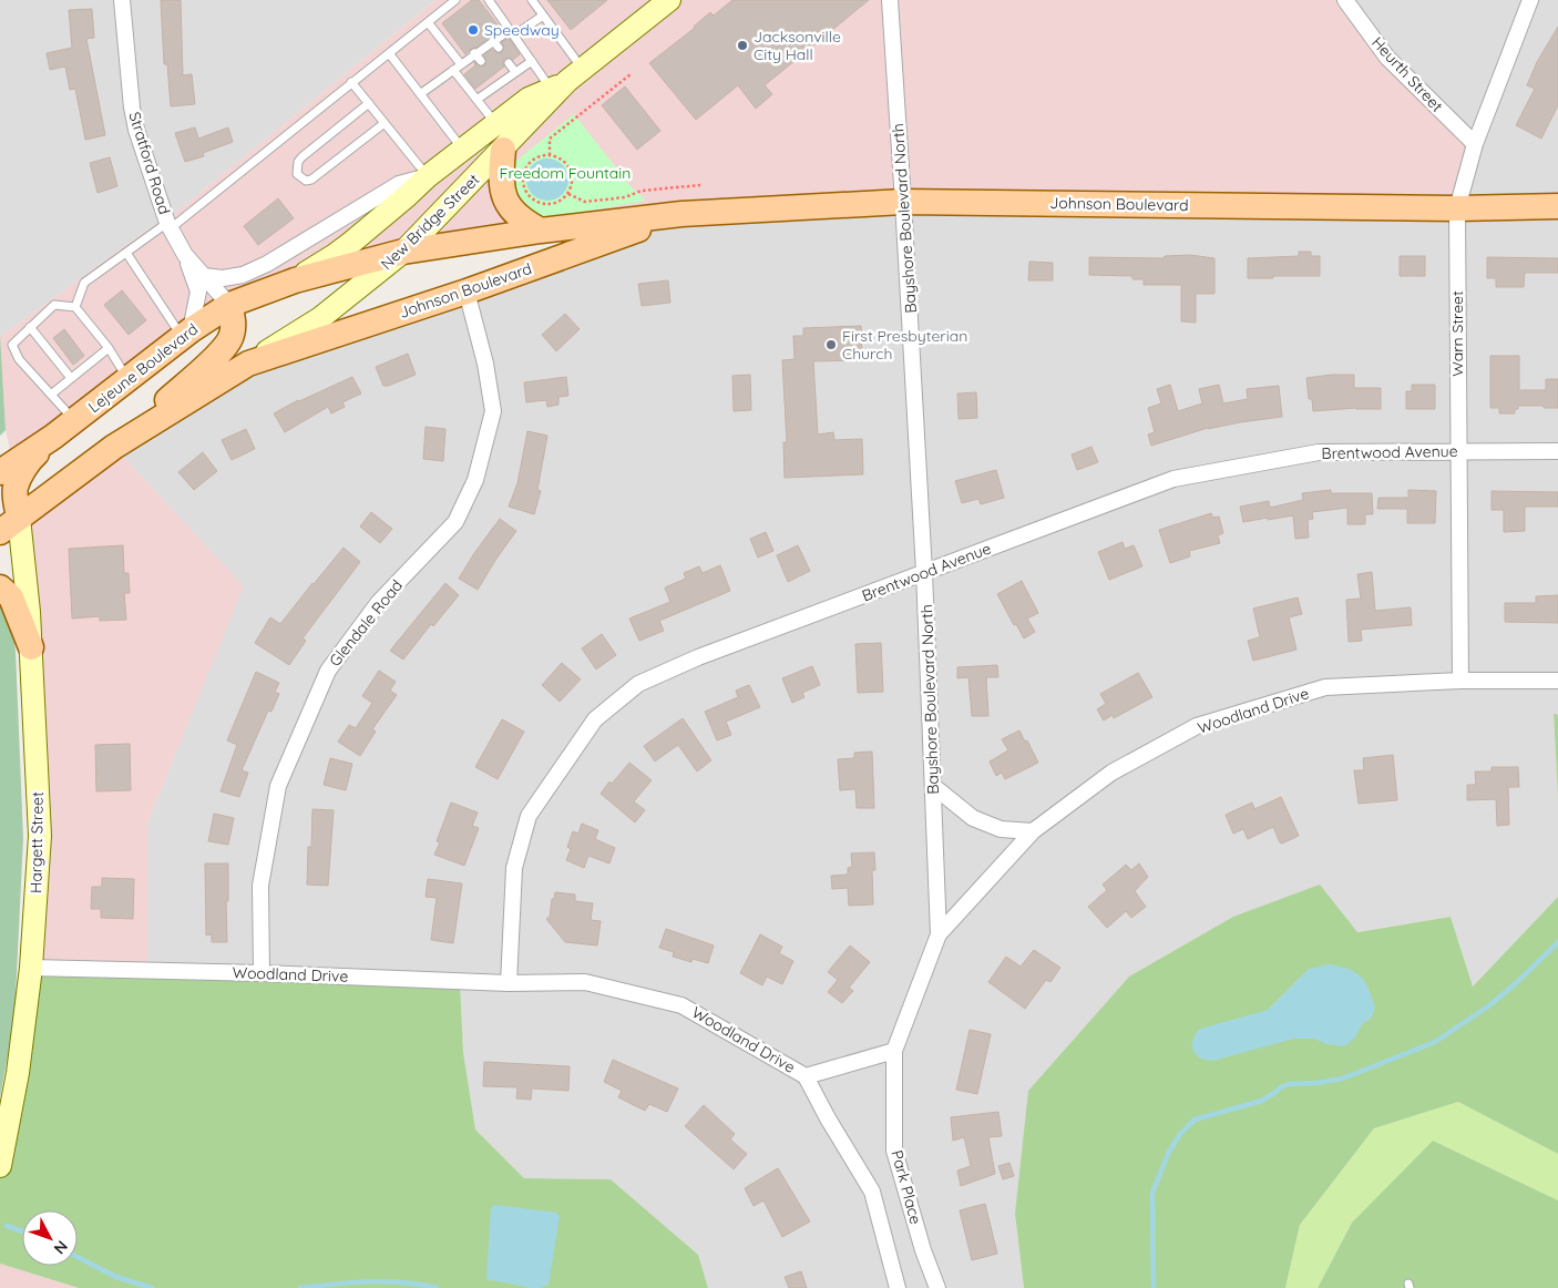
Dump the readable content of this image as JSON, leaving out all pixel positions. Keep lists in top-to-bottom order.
{
  "streets": {
    "main road": [
      "Johnson Boulevard",
      "New Bridge Street",
      "Lejeune Boulevard",
      "Hargett Street"
    ],
    "street": [
      "Heurth Street",
      "Stratford Road",
      "Bayshore Boulevard North",
      "Warn Street",
      "Brentwood Avenue",
      "Glendale Road",
      "Woodland Drive",
      "Park Place"
    ]
  },
  "crossings": [
    ["Heurth Street", "Warn Street"],
    ["Stratford Road", "New Bridge Street"],
    ["Stratford Road", "Lejeune Boulevard"],
    ["Johnson Boulevard", "Bayshore Boulevard North"],
    ["Johnson Boulevard", "New Bridge Street"],
    ["Johnson Boulevard", "Warn Street"],
    ["Johnson Boulevard", "Lejeune Boulevard"],
    ["Johnson Boulevard", "Glendale Road"],
    ["Bayshore Boulevard North", "Brentwood Avenue"],
    ["Bayshore Boulevard North", "Woodland Drive"],
    ["New Bridge Street", "Lejeune Boulevard"],
    ["Warn Street", "Brentwood Avenue"],
    ["Warn Street", "Woodland Drive"],
    ["Brentwood Avenue", "Woodland Drive"],
    ["Glendale Road", "Woodland Drive"],
    ["Woodland Drive", "Hargett Street"],
    ["Woodland Drive", "Park Place"]
  ],
  "parks": ["Freedom Fountain"],
  "places": ["Speedway", "Jacksonville City Hall", "First Presbyterian Church"],
  "north": "bottom right"
}
